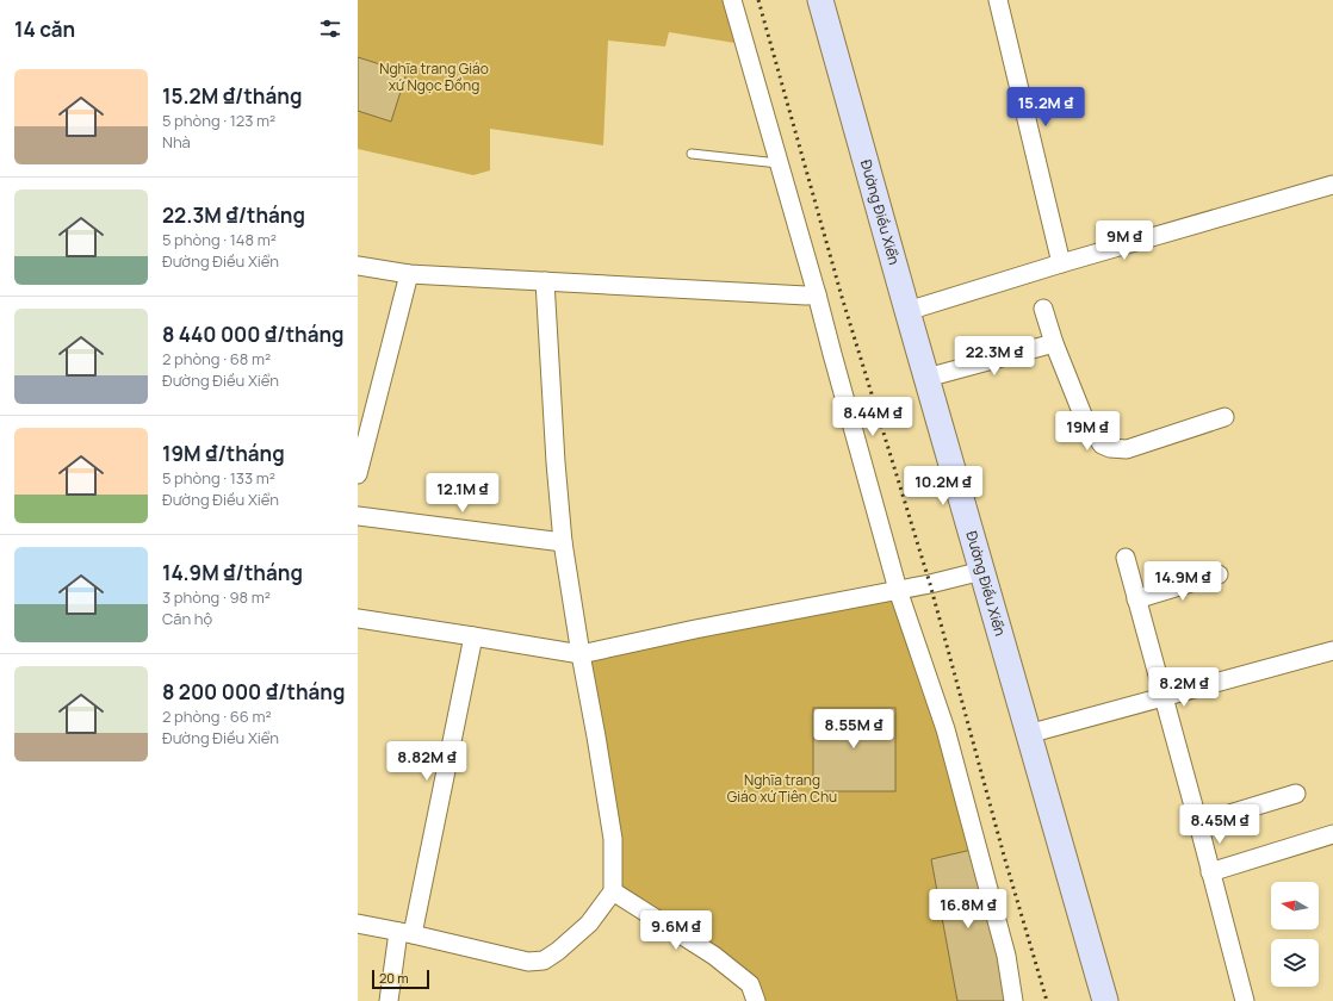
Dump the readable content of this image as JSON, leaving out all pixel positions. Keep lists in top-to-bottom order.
{
  "streets": {
    "street": ["Đường Điều Xiển"]
  },
  "parks": ["Nghĩa trang Giáo xứ Ngọc Đồng", "Nghĩa trang Giáo xứ Tiên Chu"],
  "scale_bar": "20 m",
  "north": "left",
  "page": {
    "heading": "14 căn",
    "list": [
      {
        "name": "15.2M ₫/tháng",
        "note": "5 phòng · 123 m² · Nhà"
      },
      {
        "name": "22.3M ₫/tháng",
        "note": "5 phòng · 148 m² · Đường Điều Xiển"
      },
      {
        "name": "8 440 000 ₫/tháng",
        "note": "2 phòng · 68 m² · Đường Điều Xiển"
      },
      {
        "name": "19M ₫/tháng",
        "note": "5 phòng · 133 m² · Đường Điều Xiển"
      },
      {
        "name": "14.9M ₫/tháng",
        "note": "3 phòng · 98 m² · Căn hộ"
      },
      {
        "name": "8 200 000 ₫/tháng",
        "note": "2 phòng · 66 m² · Đường Điều Xiển"
      }
    ],
    "price": [
      "15.2M ₫",
      "9M ₫",
      "22.3M ₫",
      "8.44M ₫",
      "19M ₫",
      "10.2M ₫",
      "12.1M ₫",
      "14.9M ₫",
      "8.2M ₫",
      "8.55M ₫",
      "8.82M ₫",
      "8.45M ₫",
      "16.8M ₫",
      "9.6M ₫"
    ],
    "scale": "20 m"
  }
}
